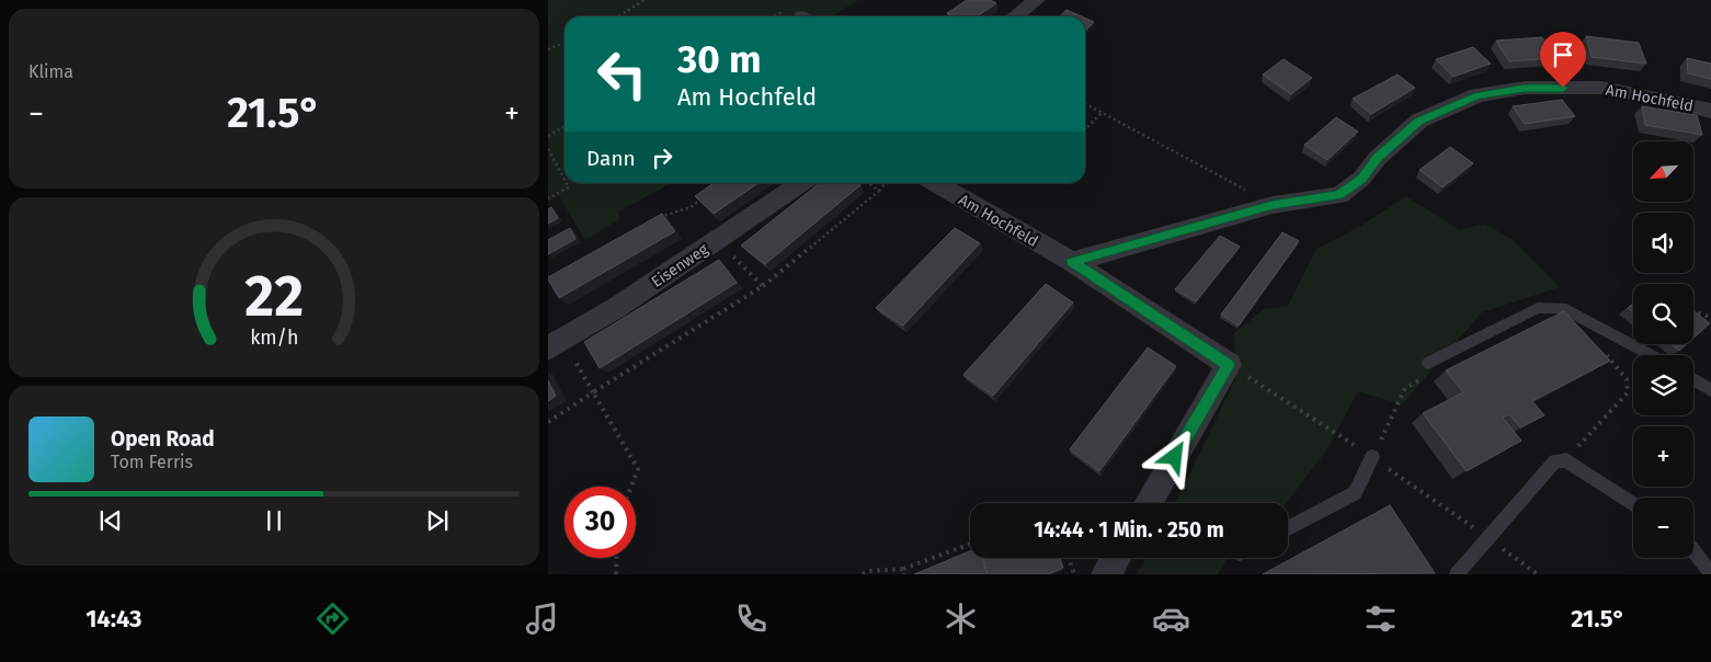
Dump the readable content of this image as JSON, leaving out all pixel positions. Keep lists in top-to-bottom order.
{
  "streets": {
    "street": ["Am Hochfeld", "Eisenweg"]
  },
  "north": "bottom left",
  "page": {
    "tile": "Klima",
    "turn": ["30 m", "Am Hochfeld"],
    "heat": ["−", "21.5°", "+"],
    "then": "Dann",
    "map_buttons": ["+", "−"],
    "song": ["Open Road", "Tom Ferris"],
    "limit": "30",
    "trip": "14:44 · 1 Min. · 250 m",
    "tabs": ["14:43", "21.5°"],
    "gauge": ["22", "km/h"]
  }
}
